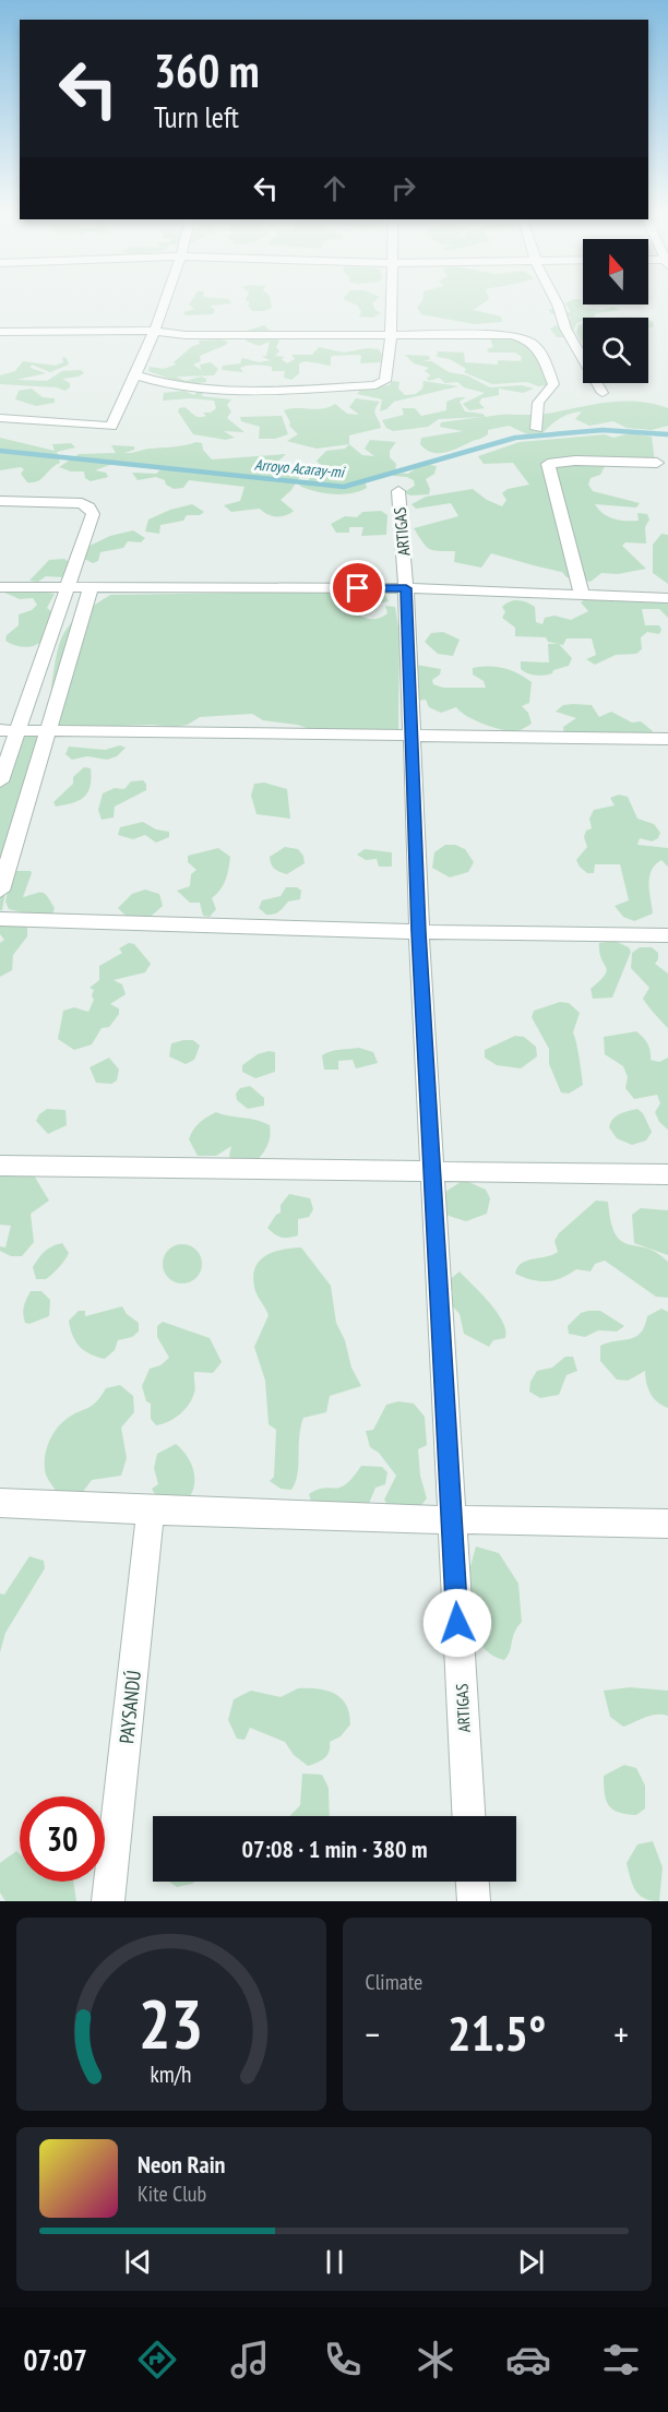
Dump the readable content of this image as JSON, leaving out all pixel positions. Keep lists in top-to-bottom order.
{
  "streets": {
    "street": ["ARTIGAS", "PAYSANDÚ"]
  },
  "water": ["Arroyo Acaray-mi"],
  "north": "top",
  "page": {
    "turn": ["360 m", "Turn left"],
    "limit": "30",
    "trip": "07:08 · 1 min · 380 m",
    "tile": "Climate",
    "heat": ["−", "21.5°", "+"],
    "song": ["Neon Rain", "Kite Club"],
    "tabs": "07:07",
    "gauge": ["23", "km/h"]
  }
}
